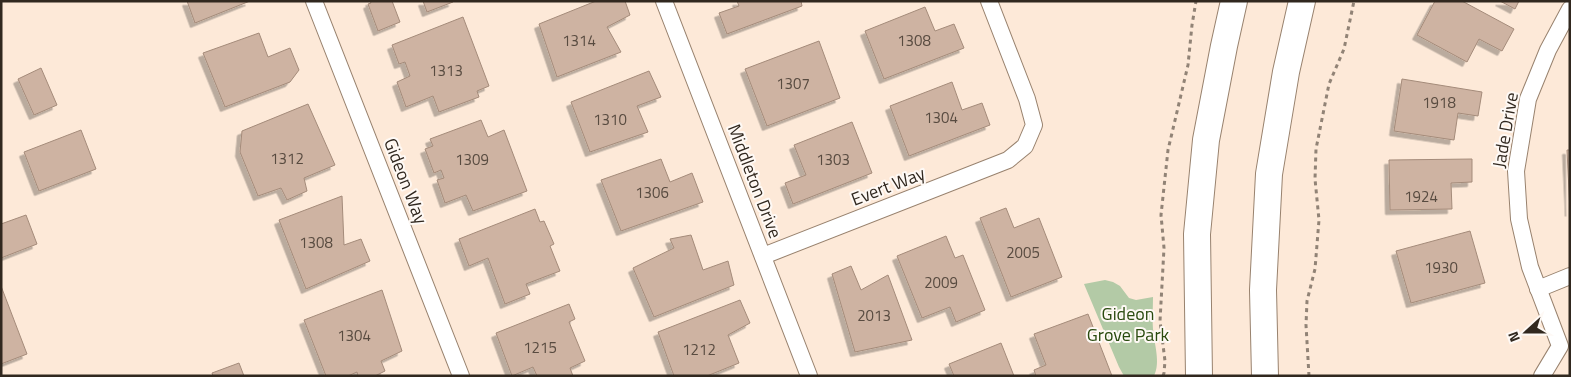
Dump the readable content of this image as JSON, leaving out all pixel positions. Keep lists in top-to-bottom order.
{
  "streets": {
    "street": [
      "Jade Drive",
      "Gideon Way",
      "Middleton Drive",
      "Evert Way"
    ]
  },
  "crossings": [
    ["Middleton Drive", "Evert Way"]
  ],
  "parks": ["Gideon Grove Park"],
  "house_numbers": [
    "1314",
    "1308",
    "1313",
    "1307",
    "1918",
    "1304",
    "1310",
    "1312",
    "1309",
    "1303",
    "1306",
    "1924",
    "1308",
    "2005",
    "1930",
    "2009",
    "2013",
    "1304",
    "1215",
    "1212"
  ],
  "north": "left"
}
